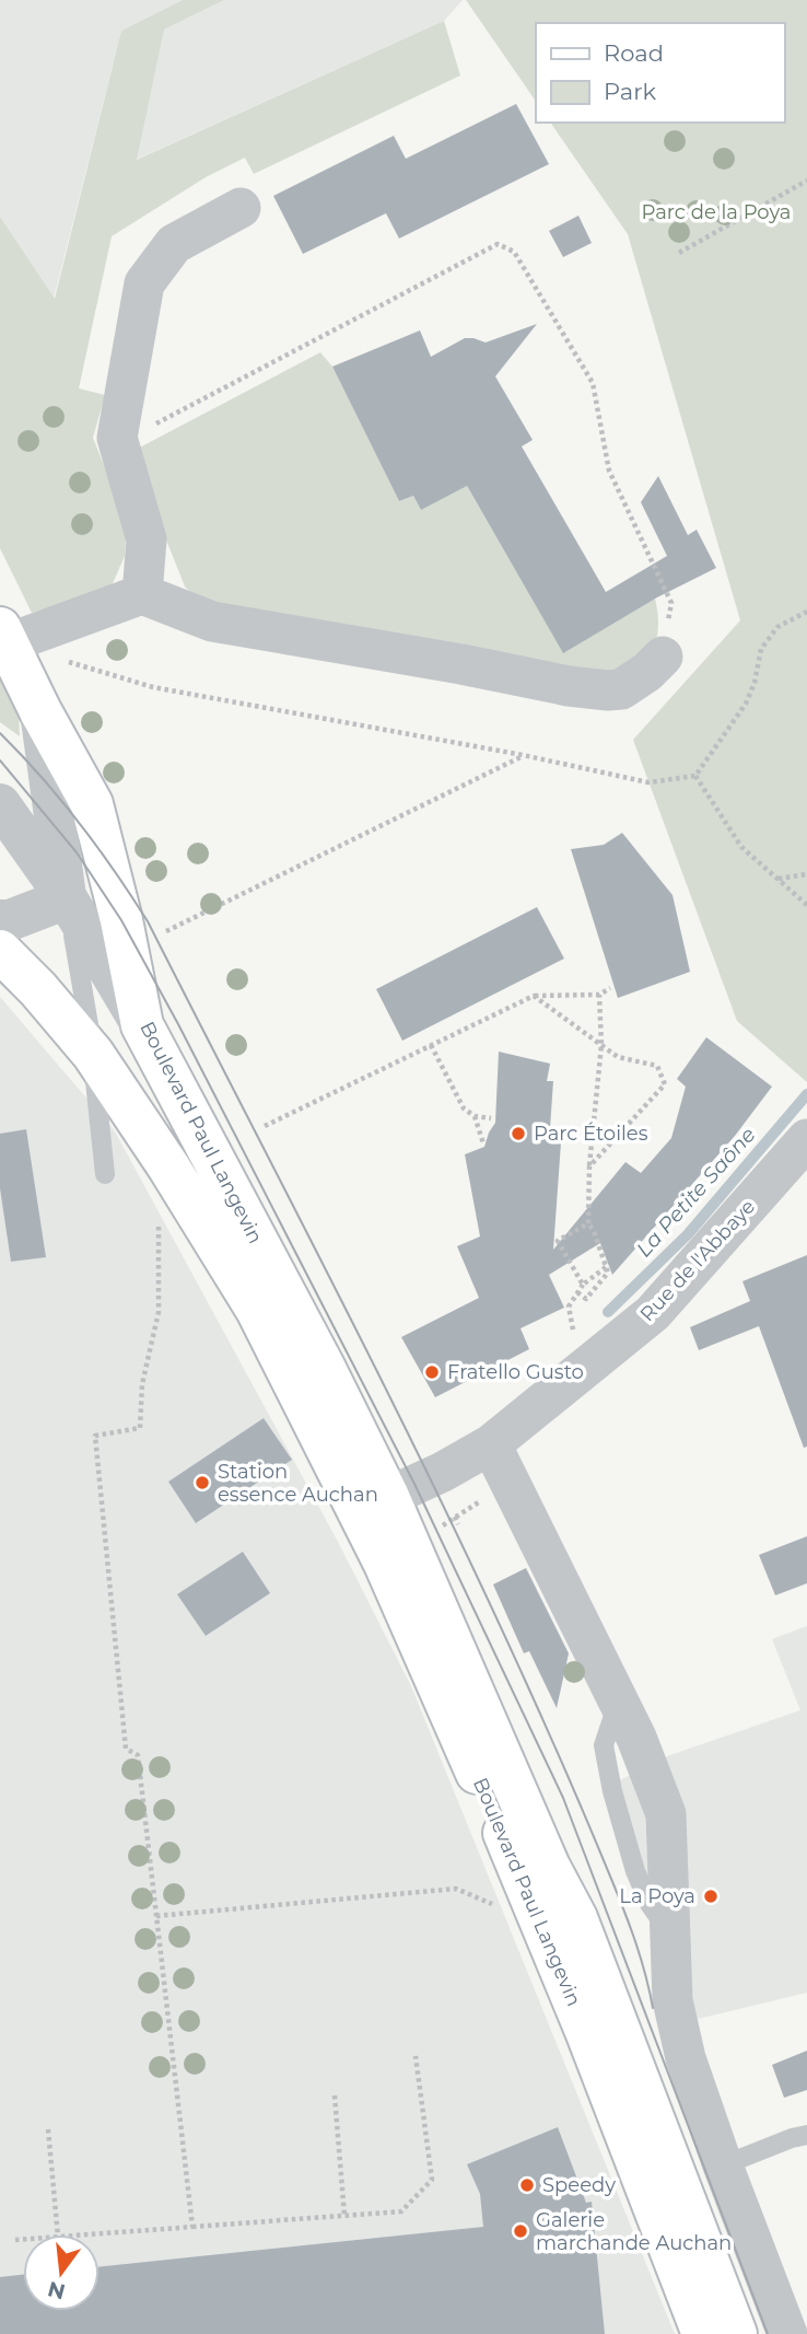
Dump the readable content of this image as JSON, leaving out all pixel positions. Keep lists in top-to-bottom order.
{
  "streets": {
    "main road": ["Boulevard Paul Langevin"],
    "street": ["Rue de l'Abbaye"]
  },
  "crossings": [
    ["Boulevard Paul Langevin", "Rue de l'Abbaye"]
  ],
  "water": ["La Petite Saône"],
  "parks": ["Parc de la Poya"],
  "places": [
    "Parc Étoiles",
    "Fratello Gusto",
    "Station essence Auchan",
    "La Poya",
    "Speedy",
    "Galerie marchande Auchan"
  ],
  "legend": ["Road", "Park"],
  "north": "bottom"
}
